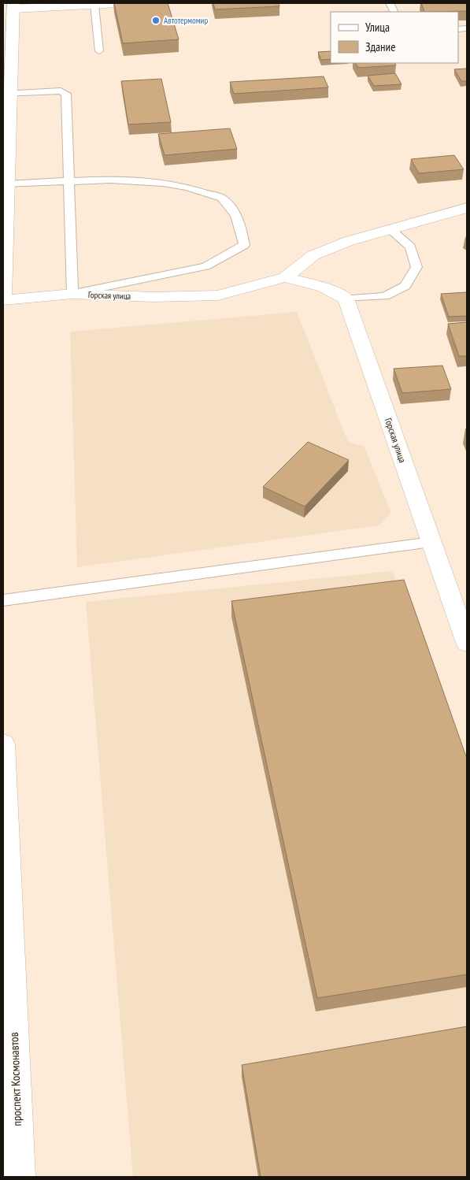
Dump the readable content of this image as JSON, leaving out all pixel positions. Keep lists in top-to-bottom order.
{
  "streets": {
    "street": ["Горская улица", "проспект Космонавтов"]
  },
  "places": ["Автотермомир"],
  "legend": ["Улица", "Здание"]
}
